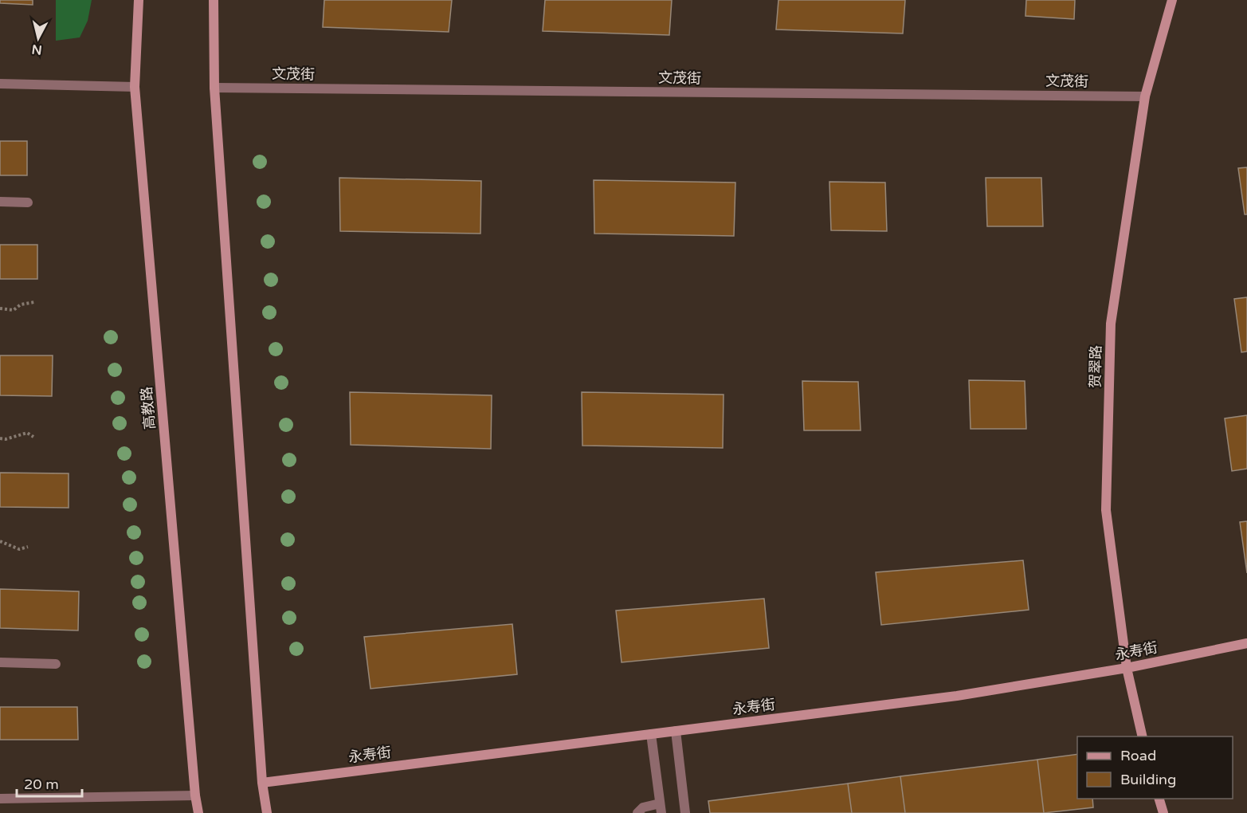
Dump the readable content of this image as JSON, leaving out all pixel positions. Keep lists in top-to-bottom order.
{
  "streets": {
    "street": [
      "文茂街",
      "贺翠路",
      "高教路",
      "永寿街"
    ]
  },
  "crossings": [
    ["文茂街", "贺翠路"],
    ["贺翠路", "永寿街"]
  ],
  "legend": ["Road", "Building"],
  "scale_bar": "20 m",
  "north": "bottom"
}
